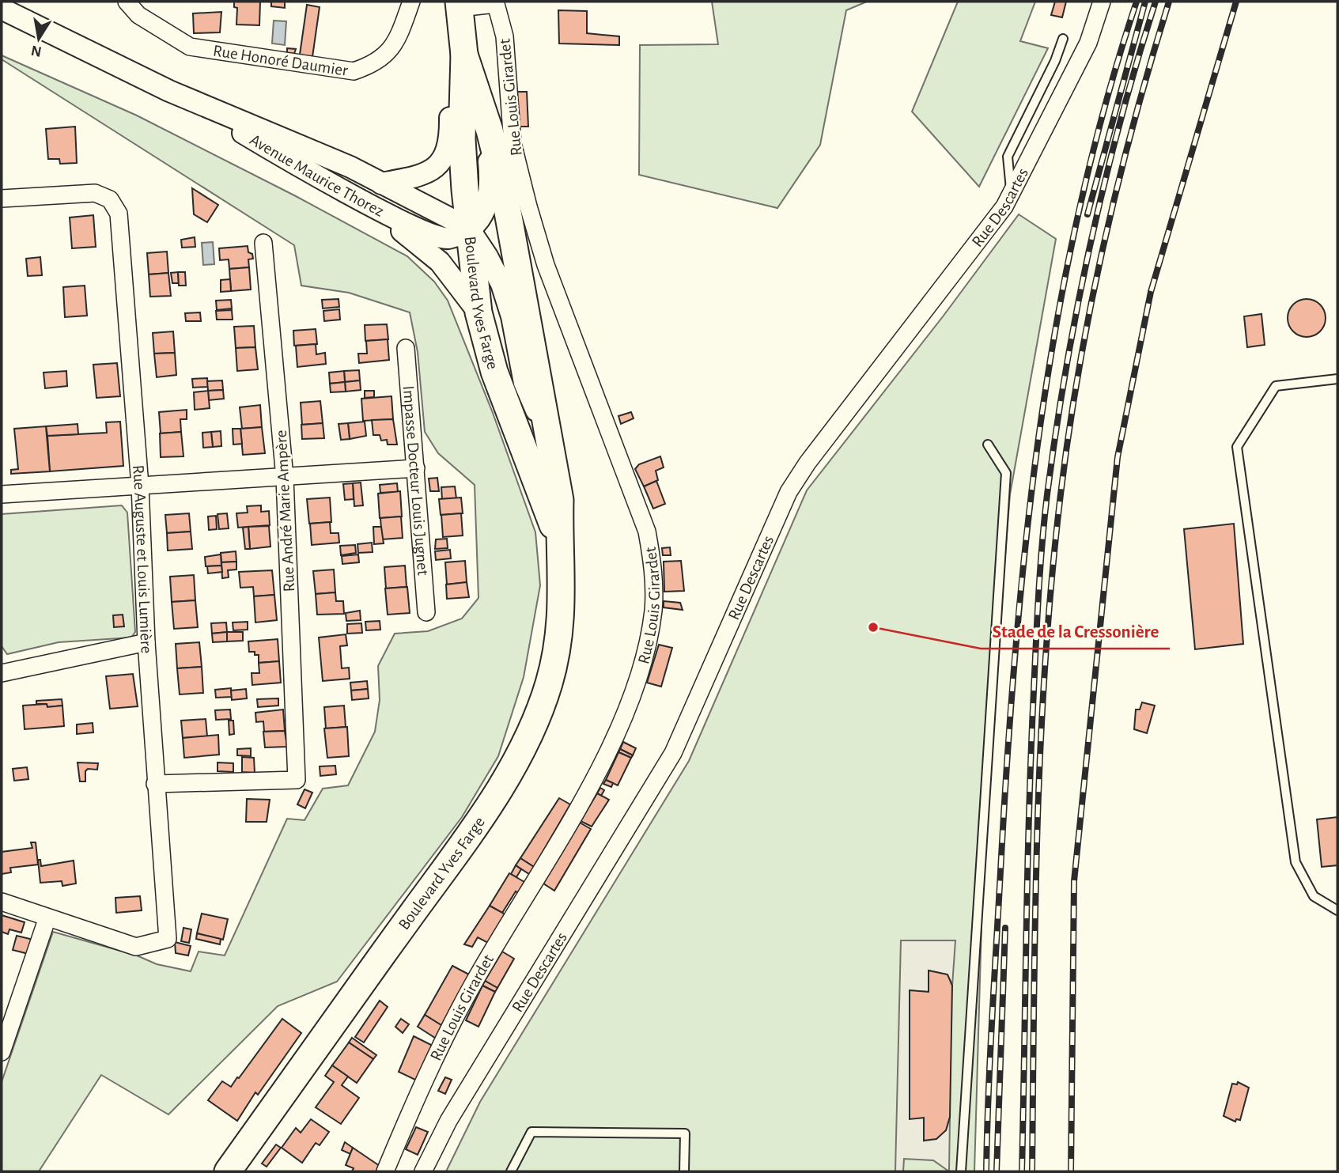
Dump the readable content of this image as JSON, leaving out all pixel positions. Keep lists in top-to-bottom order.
{
  "streets": {
    "main road": ["Boulevard Yves Farge"],
    "street": [
      "Rue Honoré Daumier",
      "Rue Louis Girardet",
      "Avenue Maurice Thorez",
      "Rue Descartes",
      "Impasse Docteur Louis Jugnet",
      "Rue André Marie Ampère",
      "Rue Auguste et Louis Lumière"
    ]
  },
  "crossings": [
    ["Rue Louis Girardet", "Boulevard Yves Farge"],
    ["Avenue Maurice Thorez", "Boulevard Yves Farge"],
    ["Rue André Marie Ampère", "Rue Auguste et Louis Lumière"]
  ],
  "places": ["Stade de la Cressonière"],
  "north": "bottom"
}
